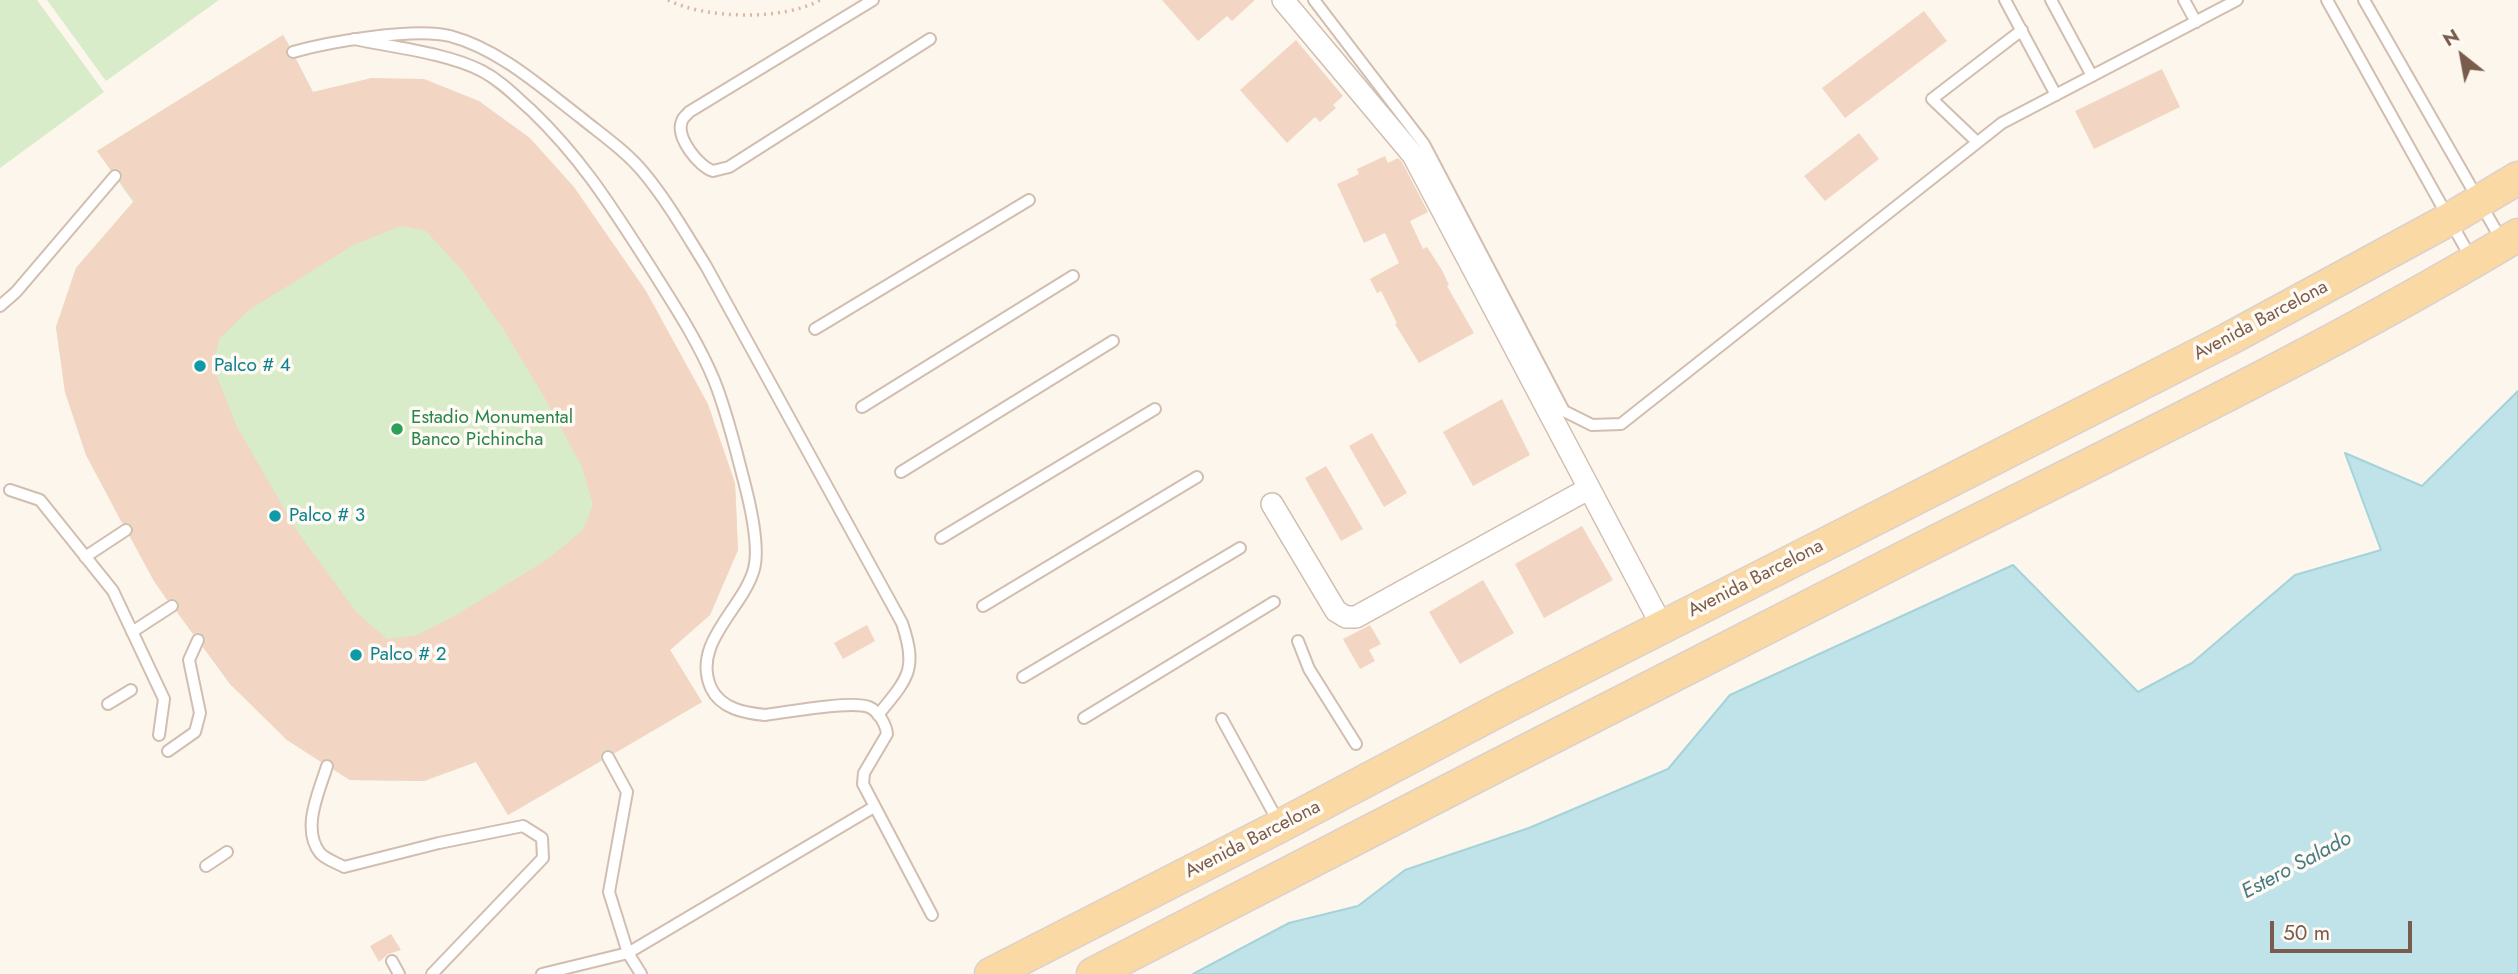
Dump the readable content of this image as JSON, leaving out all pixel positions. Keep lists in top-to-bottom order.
{
  "streets": {
    "main road": ["Avenida Barcelona"]
  },
  "water": ["Estero Salado"],
  "places": [
    "Palco # 4",
    "Estadio Monumental Banco Pichincha",
    "Palco # 3",
    "Palco # 2"
  ],
  "scale_bar": "50 m",
  "north": "top left"
}
